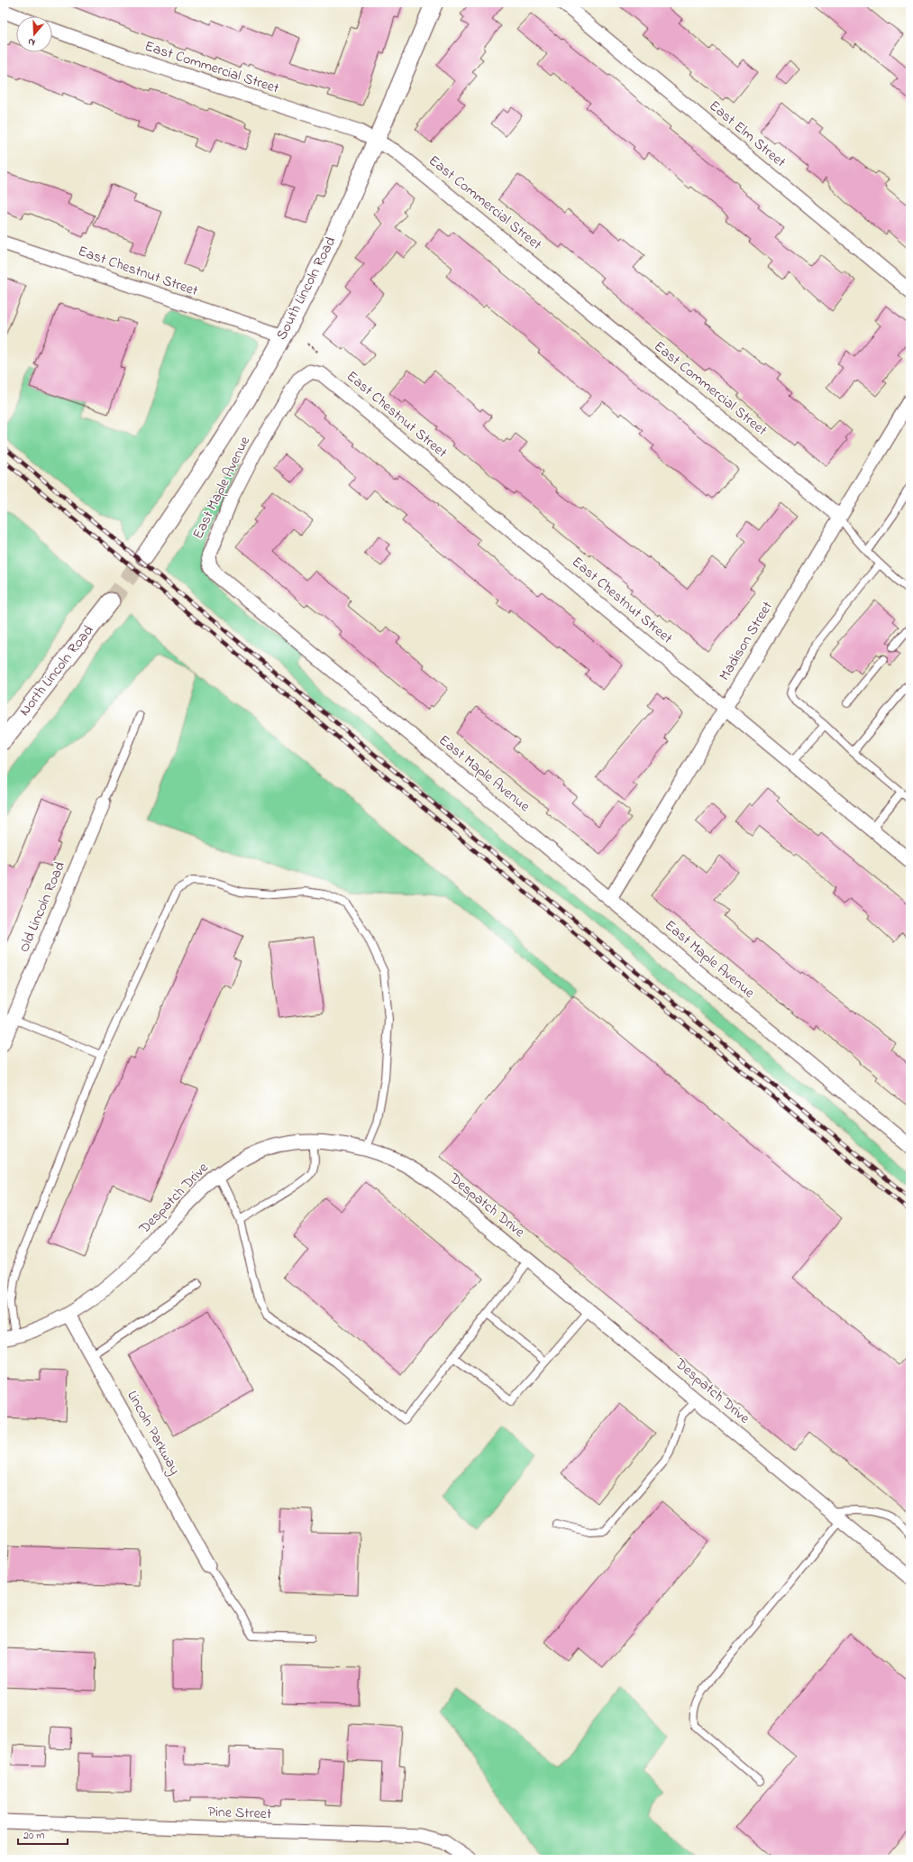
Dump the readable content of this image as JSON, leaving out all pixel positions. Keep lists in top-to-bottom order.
{
  "streets": {
    "street": [
      "East Commercial Street",
      "East Elm Street",
      "East Chestnut Street",
      "South Lincoln Road",
      "East Maple Avenue",
      "Madison Street",
      "North Lincoln Road",
      "Old Lincoln Road",
      "Despatch Drive",
      "Lincoln Parkway",
      "Pine Street"
    ]
  },
  "crossings": [
    ["East Commercial Street", "South Lincoln Road"],
    ["East Commercial Street", "Madison Street"],
    ["East Chestnut Street", "South Lincoln Road"],
    ["East Chestnut Street", "East Maple Avenue"],
    ["East Chestnut Street", "Madison Street"],
    ["East Maple Avenue", "Madison Street"],
    ["Despatch Drive", "Lincoln Parkway"]
  ],
  "scale_bar": "20 m",
  "north": "bottom"
}
